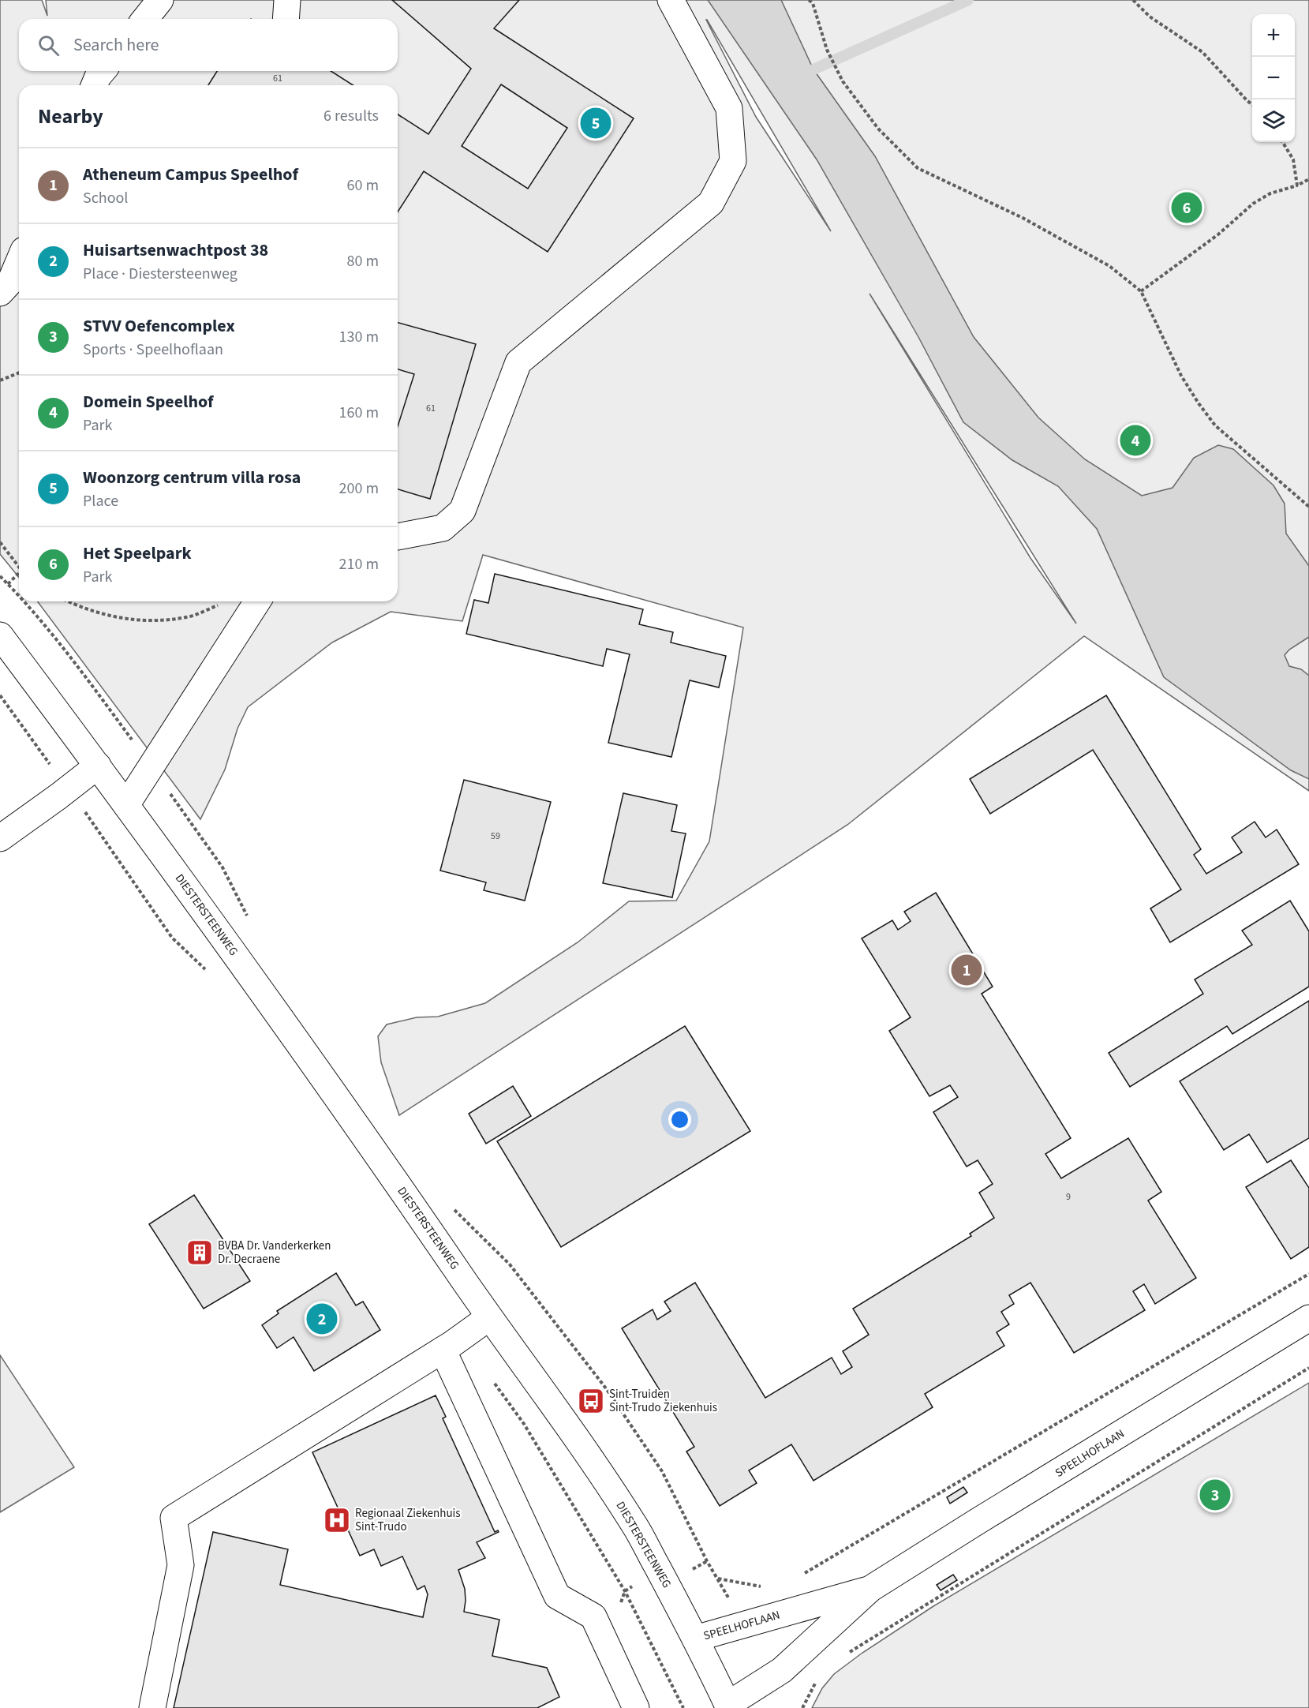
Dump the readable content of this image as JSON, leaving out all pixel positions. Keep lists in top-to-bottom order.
{
  "streets": {
    "main road": ["DIESTERSTEENWEG", "SPEELHOFLAAN"]
  },
  "crossings": [
    ["DIESTERSTEENWEG", "SPEELHOFLAAN"]
  ],
  "places": {
    "building": ["BVBA Dr. Vanderkerken Dr. Decraene"],
    "bus stop": ["Sint-Truiden Sint-Trudo Ziekenhuis"],
    "hospital": ["Regionaal Ziekenhuis Sint-Trudo"]
  },
  "house_numbers": [
    "61",
    "61",
    "59",
    "9"
  ],
  "page": {
    "map_buttons": ["+", "−"],
    "search": "Search here",
    "heading": ["Nearby", "6 results"],
    "pins": [
      "5",
      "6",
      "4",
      "1",
      "2",
      "3"
    ],
    "list": [
      {
        "mark": "1",
        "name": "Atheneum Campus Speelhof",
        "note": "School",
        "value": "60 m"
      },
      {
        "mark": "2",
        "name": "Huisartsenwachtpost 38",
        "note": "Place · Diestersteenweg",
        "value": "80 m"
      },
      {
        "mark": "3",
        "name": "STVV Oefencomplex",
        "note": "Sports · Speelhoflaan",
        "value": "130 m"
      },
      {
        "mark": "4",
        "name": "Domein Speelhof",
        "note": "Park",
        "value": "160 m"
      },
      {
        "mark": "5",
        "name": "Woonzorg centrum villa rosa",
        "note": "Place",
        "value": "200 m"
      },
      {
        "mark": "6",
        "name": "Het Speelpark",
        "note": "Park",
        "value": "210 m"
      }
    ]
  }
}
